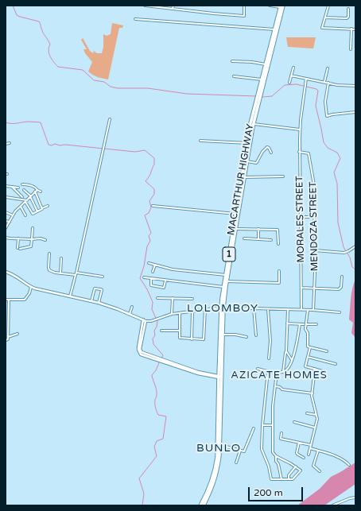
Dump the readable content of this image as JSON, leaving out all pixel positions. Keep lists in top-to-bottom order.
{
  "streets": {
    "highway": ["MACARTHUR HIGHWAY", "1"],
    "street": ["MORALES STREET", "MENDOZA STREET"]
  },
  "crossings": [
    ["MORALES STREET", "MENDOZA STREET"]
  ],
  "districts": ["LOLOMBOY", "AZICATE HOMES", "BUNLO"],
  "scale_bar": "200 m"
}
